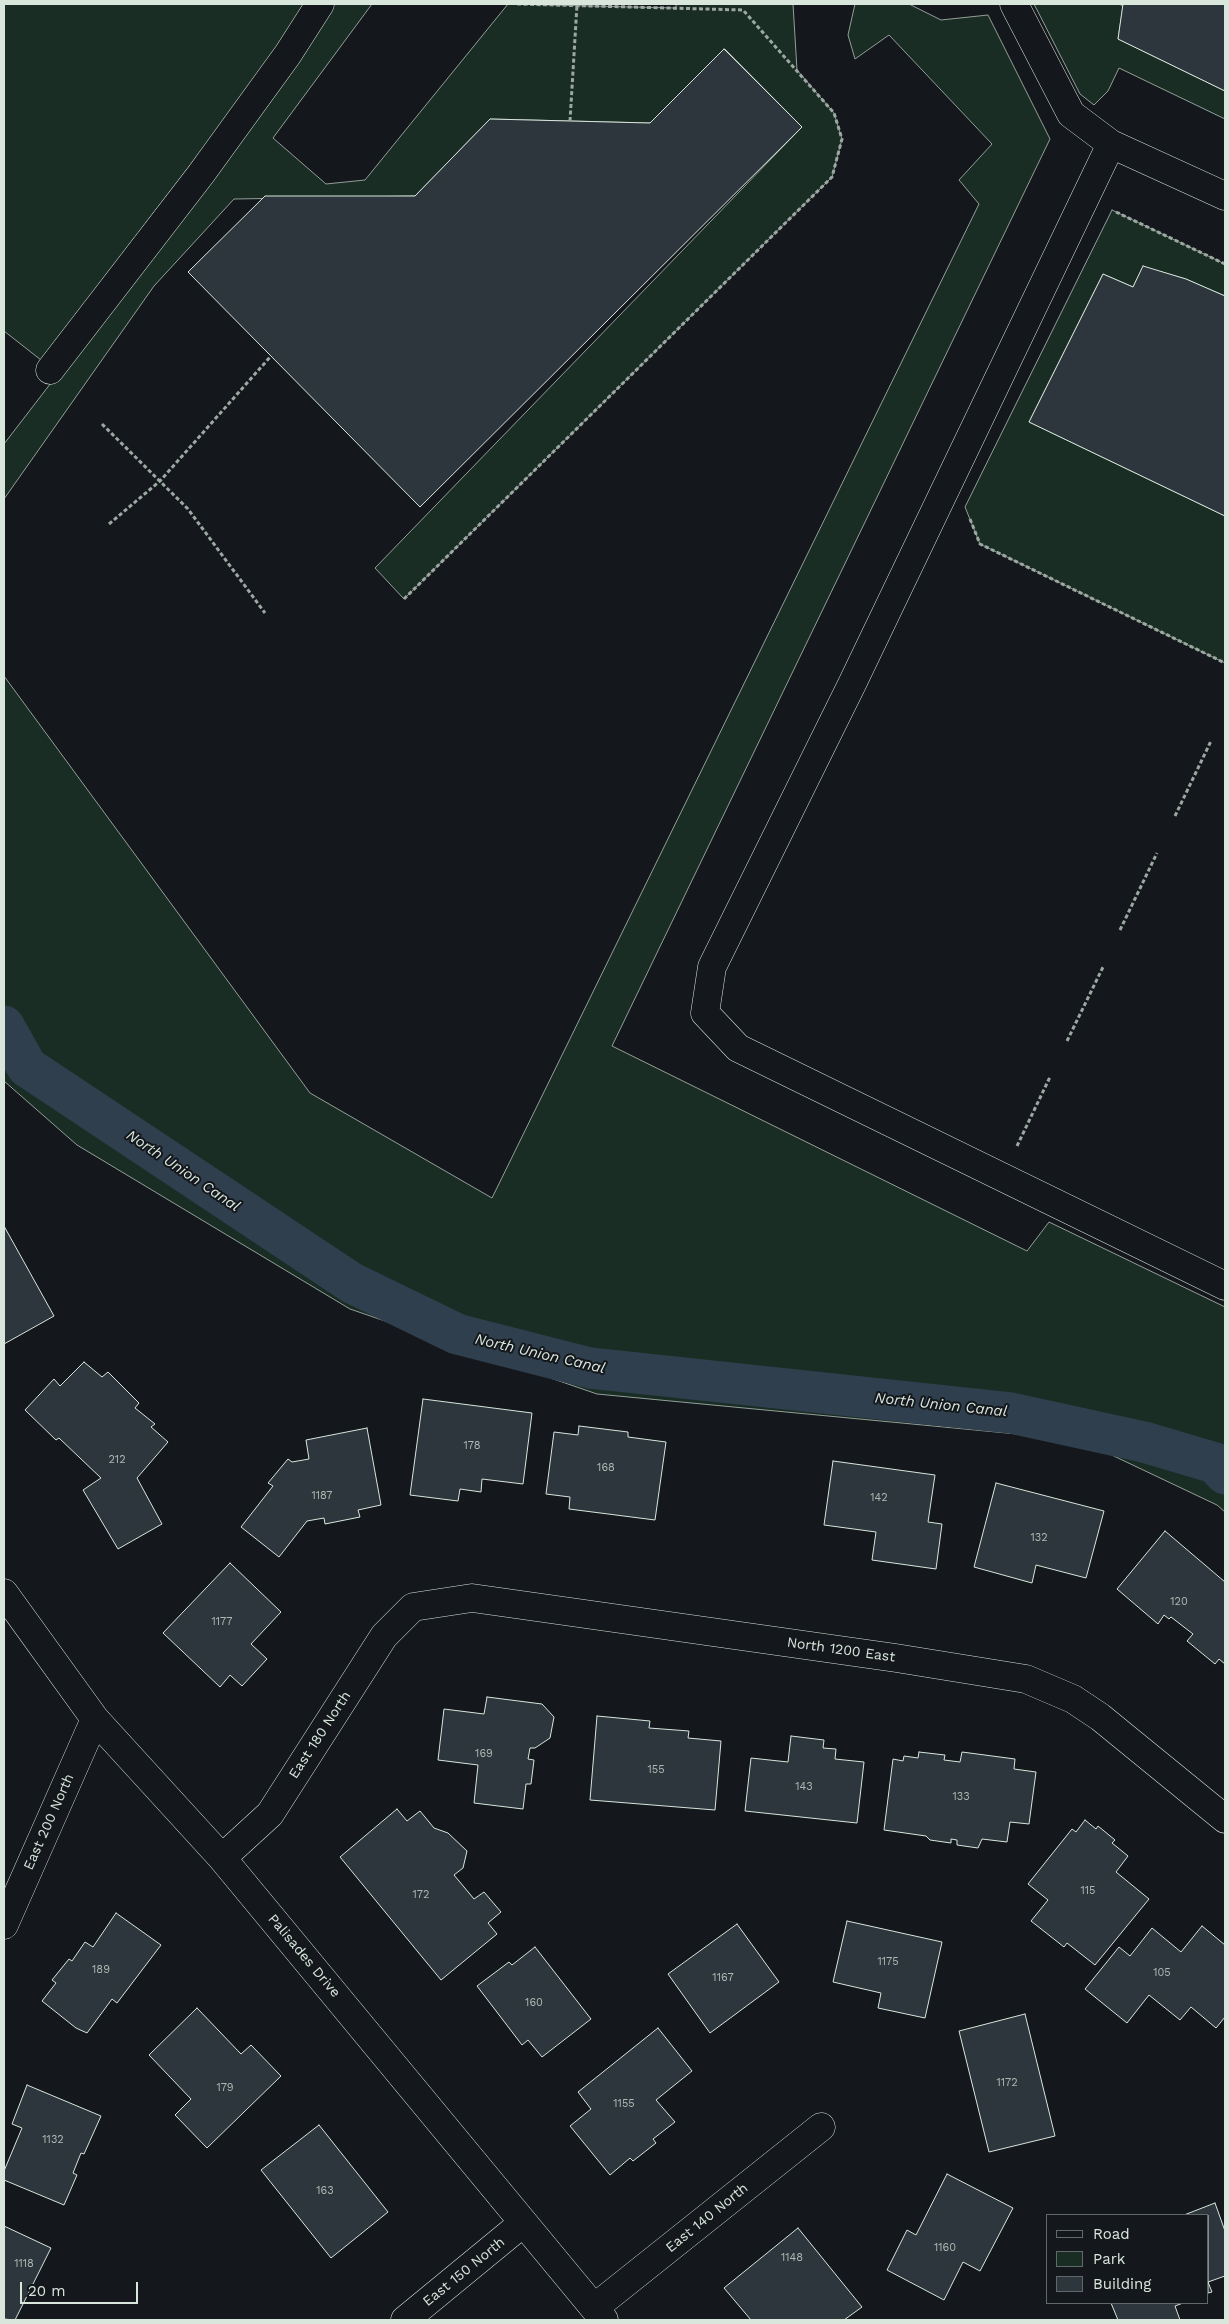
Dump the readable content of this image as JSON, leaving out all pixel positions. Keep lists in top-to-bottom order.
{
  "streets": {
    "street": [
      "North 1200 East",
      "East 180 North",
      "East 200 North",
      "Palisades Drive",
      "East 140 North",
      "East 150 North"
    ]
  },
  "crossings": [
    ["North 1200 East", "East 180 North"],
    ["East 180 North", "Palisades Drive"],
    ["East 200 North", "Palisades Drive"],
    ["Palisades Drive", "East 140 North"],
    ["Palisades Drive", "East 150 North"]
  ],
  "water": ["North Union Canal"],
  "house_numbers": [
    "178",
    "212",
    "168",
    "1187",
    "142",
    "132",
    "120",
    "1177",
    "169",
    "155",
    "143",
    "133",
    "115",
    "172",
    "1175",
    "189",
    "105",
    "1167",
    "160",
    "1172",
    "179",
    "1155",
    "1132",
    "163",
    "1160",
    "1148",
    "1118"
  ],
  "legend": ["Road", "Park", "Building"],
  "scale_bar": "20 m"
}
